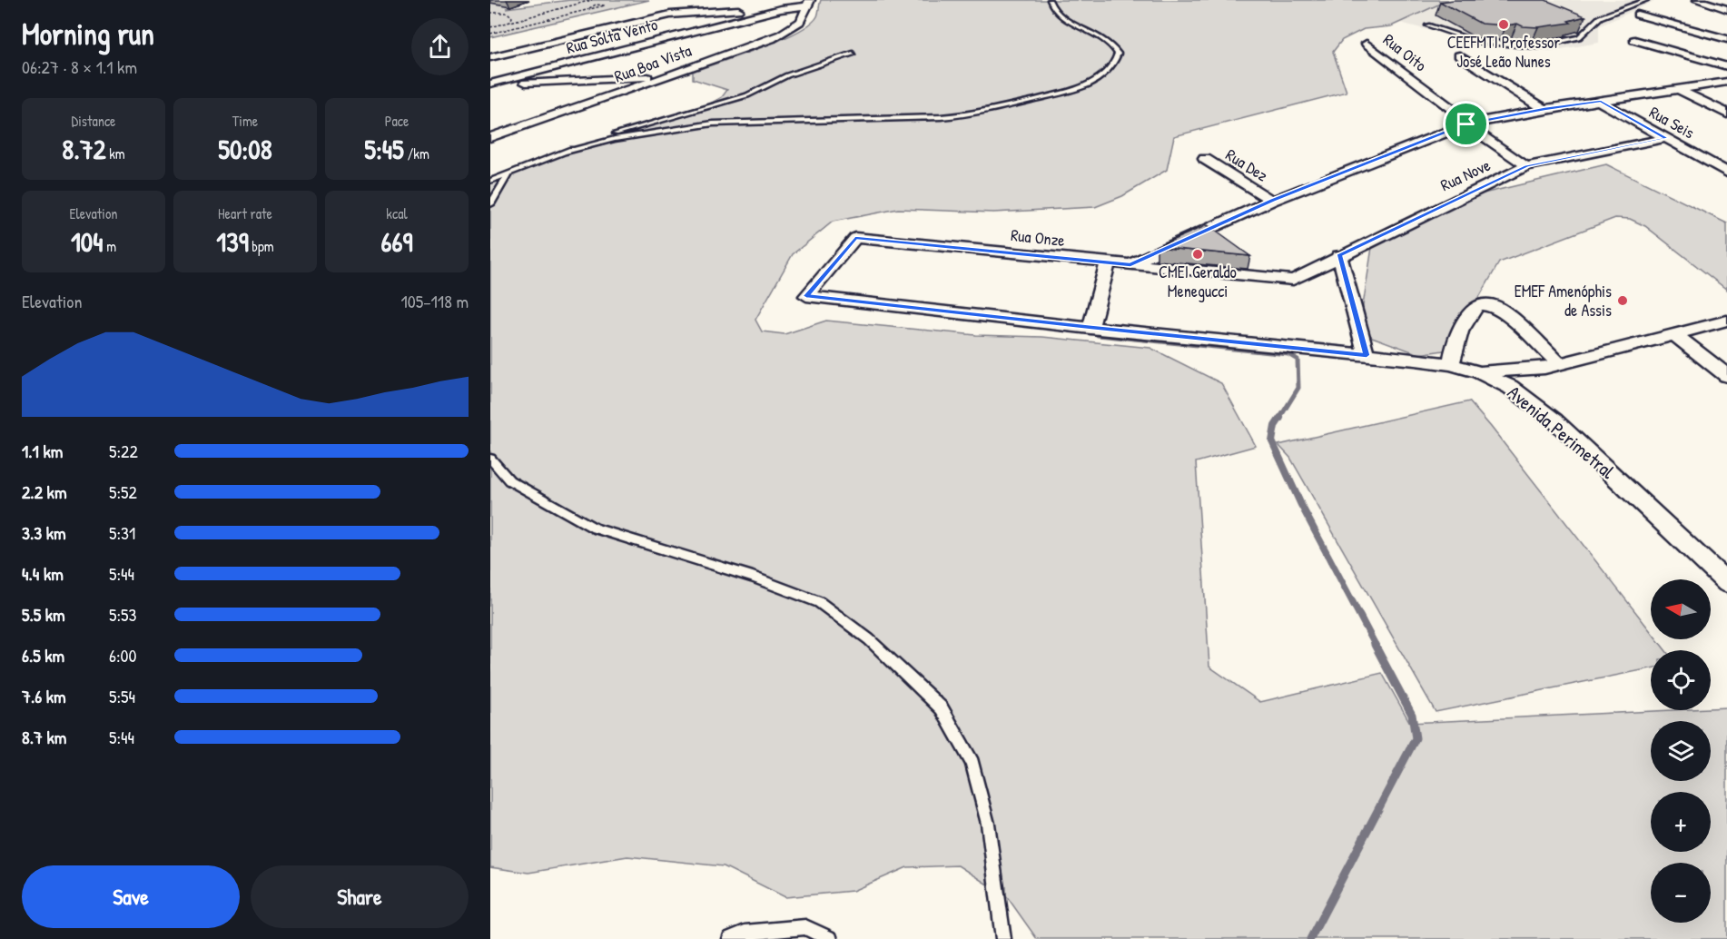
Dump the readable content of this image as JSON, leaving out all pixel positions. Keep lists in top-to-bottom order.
{
  "streets": {
    "street": [
      "Rua Solta Vento",
      "Rua Oito",
      "Rua Boa Vista",
      "Rua Seis",
      "Rua Dez",
      "Rua Nove",
      "Rua Onze",
      "Avenida Perimetral"
    ]
  },
  "crossings": [
    ["Rua Solta Vento", "Rua Boa Vista"],
    ["Rua Oito", "Rua Nove"],
    ["Rua Seis", "Rua Nove"],
    ["Rua Nove", "Rua Onze"],
    ["Rua Onze", "Avenida Perimetral"]
  ],
  "places": ["CEEFMTI Professor José Leão Nunes", "CMEI Geraldo Menegucci", "EMEF Amenóphis de Assis"],
  "north": "left",
  "page": {
    "heading": ["Morning run", "06:27 · 8 × 1.1 km"],
    "stats": [
      ["Distance", "8.72 km"],
      ["Time", "50:08"],
      ["Pace", "5:45 /km"],
      ["Elevation", "104 m"],
      ["Heart rate", "139 bpm"],
      ["kcal", "669"]
    ],
    "chart": ["Elevation", "105–118 m"],
    "list": [
      {
        "name": "1.1 km",
        "note": "5:22"
      },
      {
        "name": "2.2 km",
        "note": "5:52"
      },
      {
        "name": "3.3 km",
        "note": "5:31"
      },
      {
        "name": "4.4 km",
        "note": "5:44"
      },
      {
        "name": "5.5 km",
        "note": "5:53"
      },
      {
        "name": "6.5 km",
        "note": "6:00"
      },
      {
        "name": "7.6 km",
        "note": "5:54"
      },
      {
        "name": "8.7 km",
        "note": "5:44"
      }
    ],
    "map_buttons": ["+", "−"],
    "buttons": ["Save", "Share"]
  }
}
